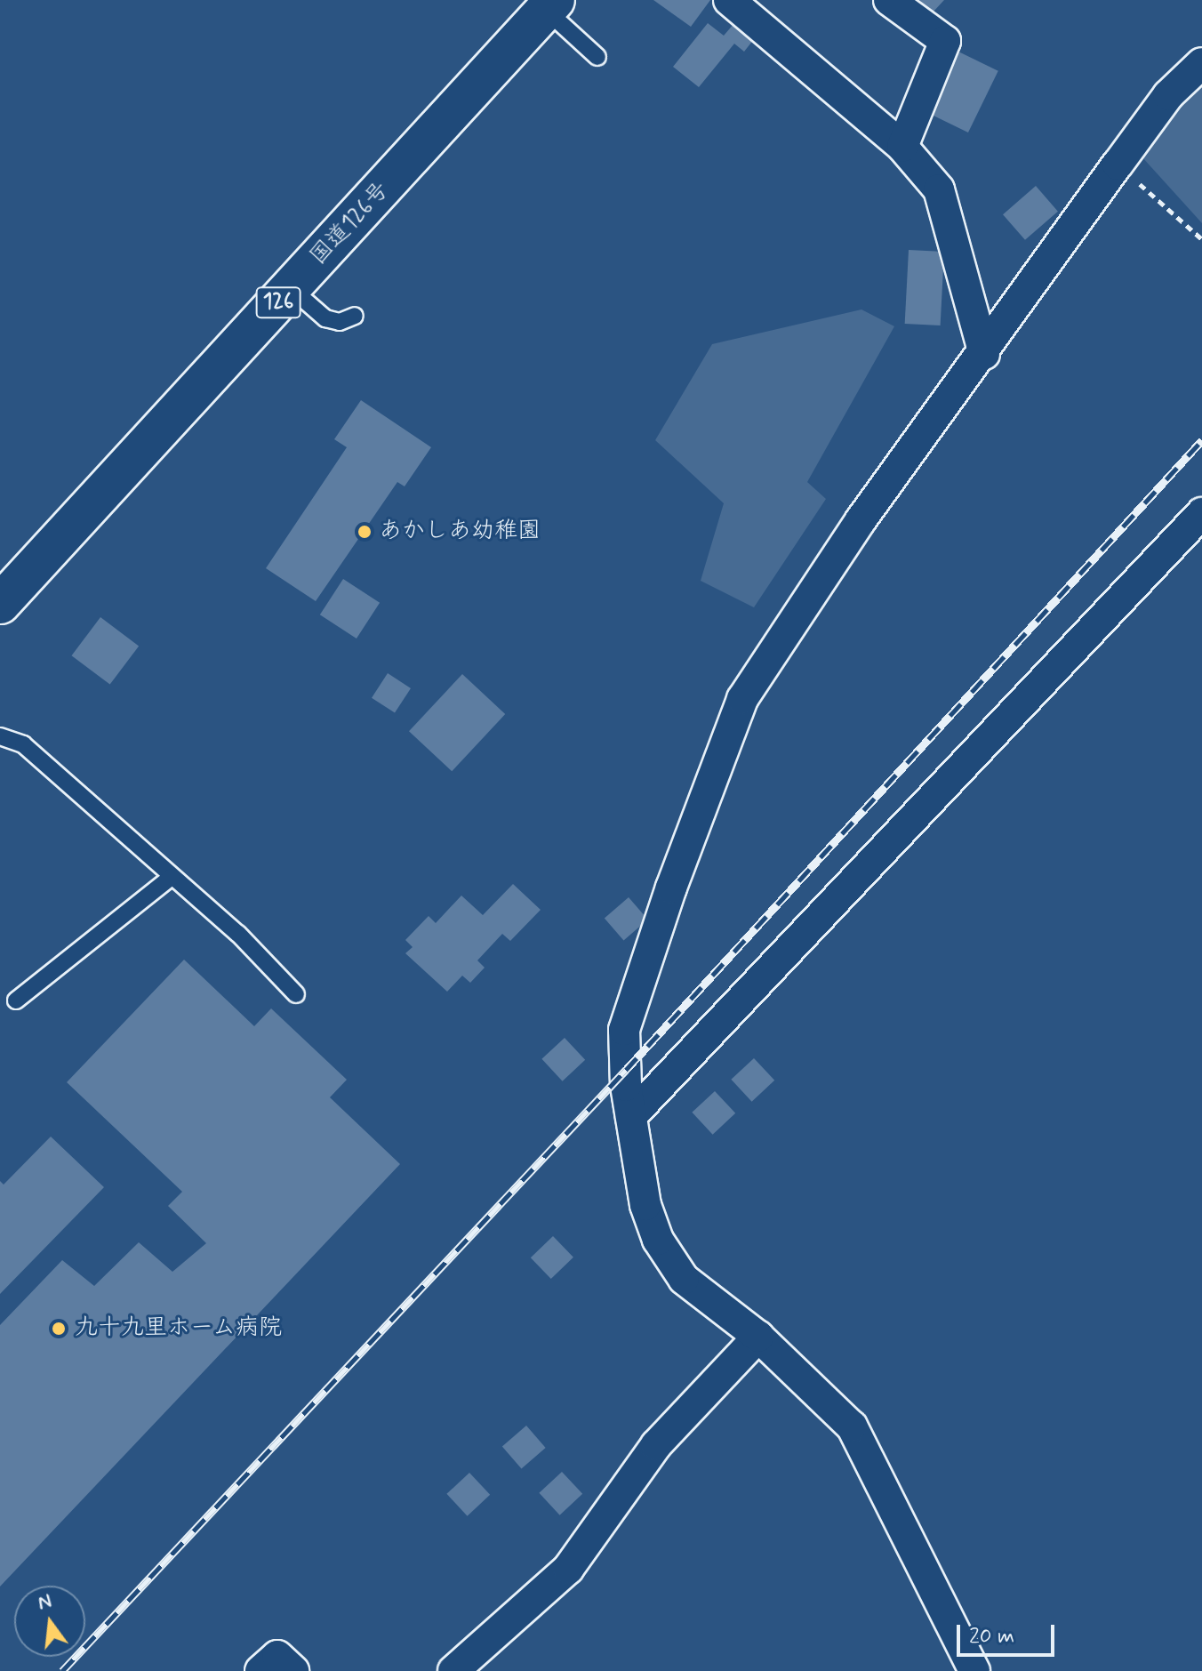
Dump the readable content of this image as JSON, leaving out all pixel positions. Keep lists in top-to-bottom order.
{
  "streets": {
    "highway": ["国道126号", "126"]
  },
  "places": ["あかしあ幼稚園", "九十九里ホーム病院"],
  "scale_bar": "20 m",
  "north": "top"
}
